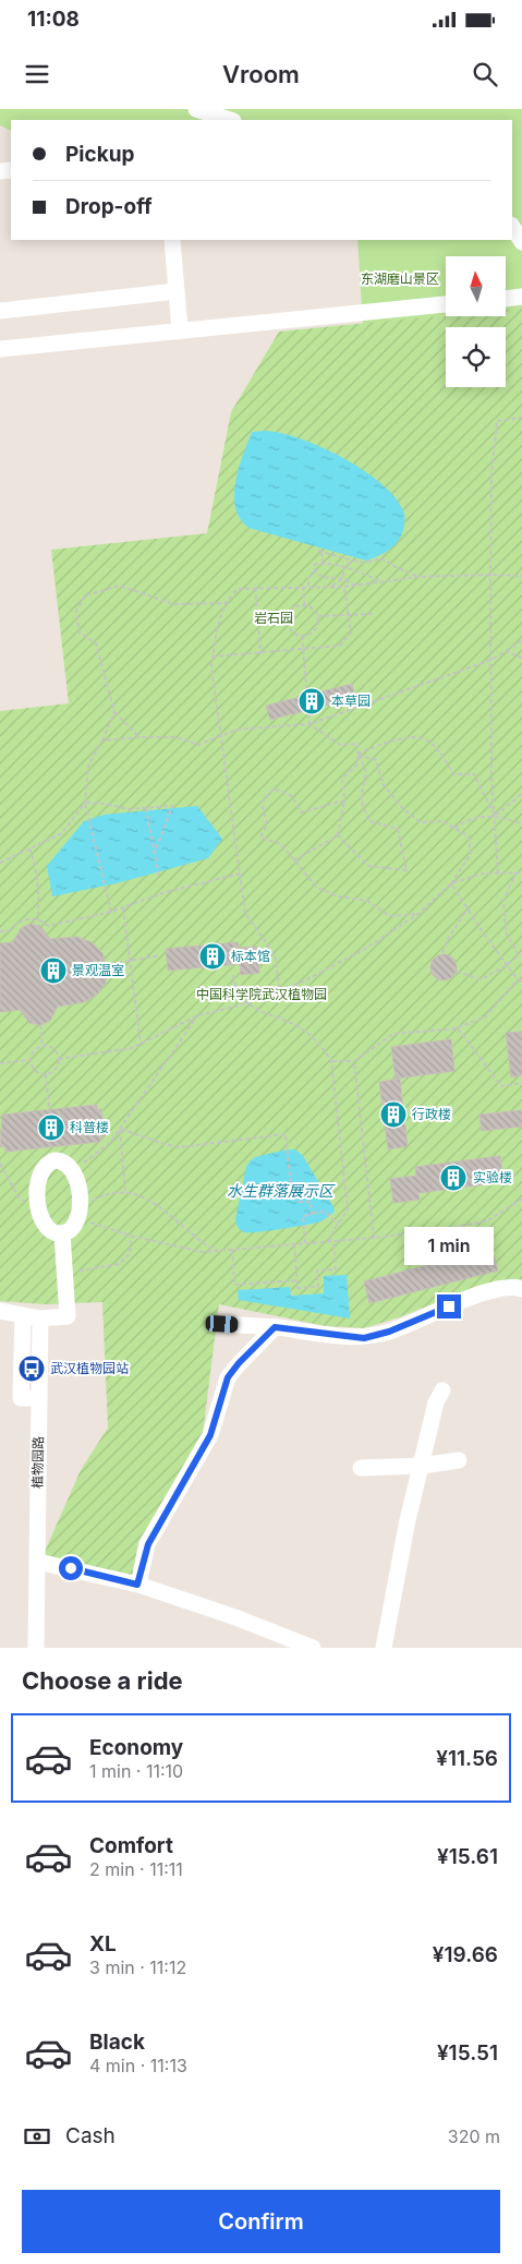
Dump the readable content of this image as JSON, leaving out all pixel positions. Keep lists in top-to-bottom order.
{
  "streets": {
    "street": ["植物园路"]
  },
  "water": ["水生群落展示区"],
  "parks": ["东湖磨山景区", "岩石园", "中国科学院武汉植物园"],
  "places": {
    "building": [
      "本草园",
      "标本馆",
      "景观温室",
      "行政楼",
      "科普楼",
      "实验楼"
    ],
    "bus stop": ["武汉植物园站"]
  },
  "north": "top",
  "page": {
    "status": "11:08",
    "header": "Vroom",
    "banner": ["Pickup", "Drop-off"],
    "bubble": "1 min",
    "heading": "Choose a ride",
    "list": [
      {
        "name": "Economy",
        "note": "1 min · 11:10",
        "value": "¥11.56"
      },
      {
        "name": "Comfort",
        "note": "2 min · 11:11",
        "value": "¥15.61"
      },
      {
        "name": "XL",
        "note": "3 min · 11:12",
        "value": "¥19.66"
      },
      {
        "name": "Black",
        "note": "4 min · 11:13",
        "value": "¥15.51"
      }
    ],
    "pay": ["Cash", "320 m"],
    "buttons": "Confirm"
  }
}
